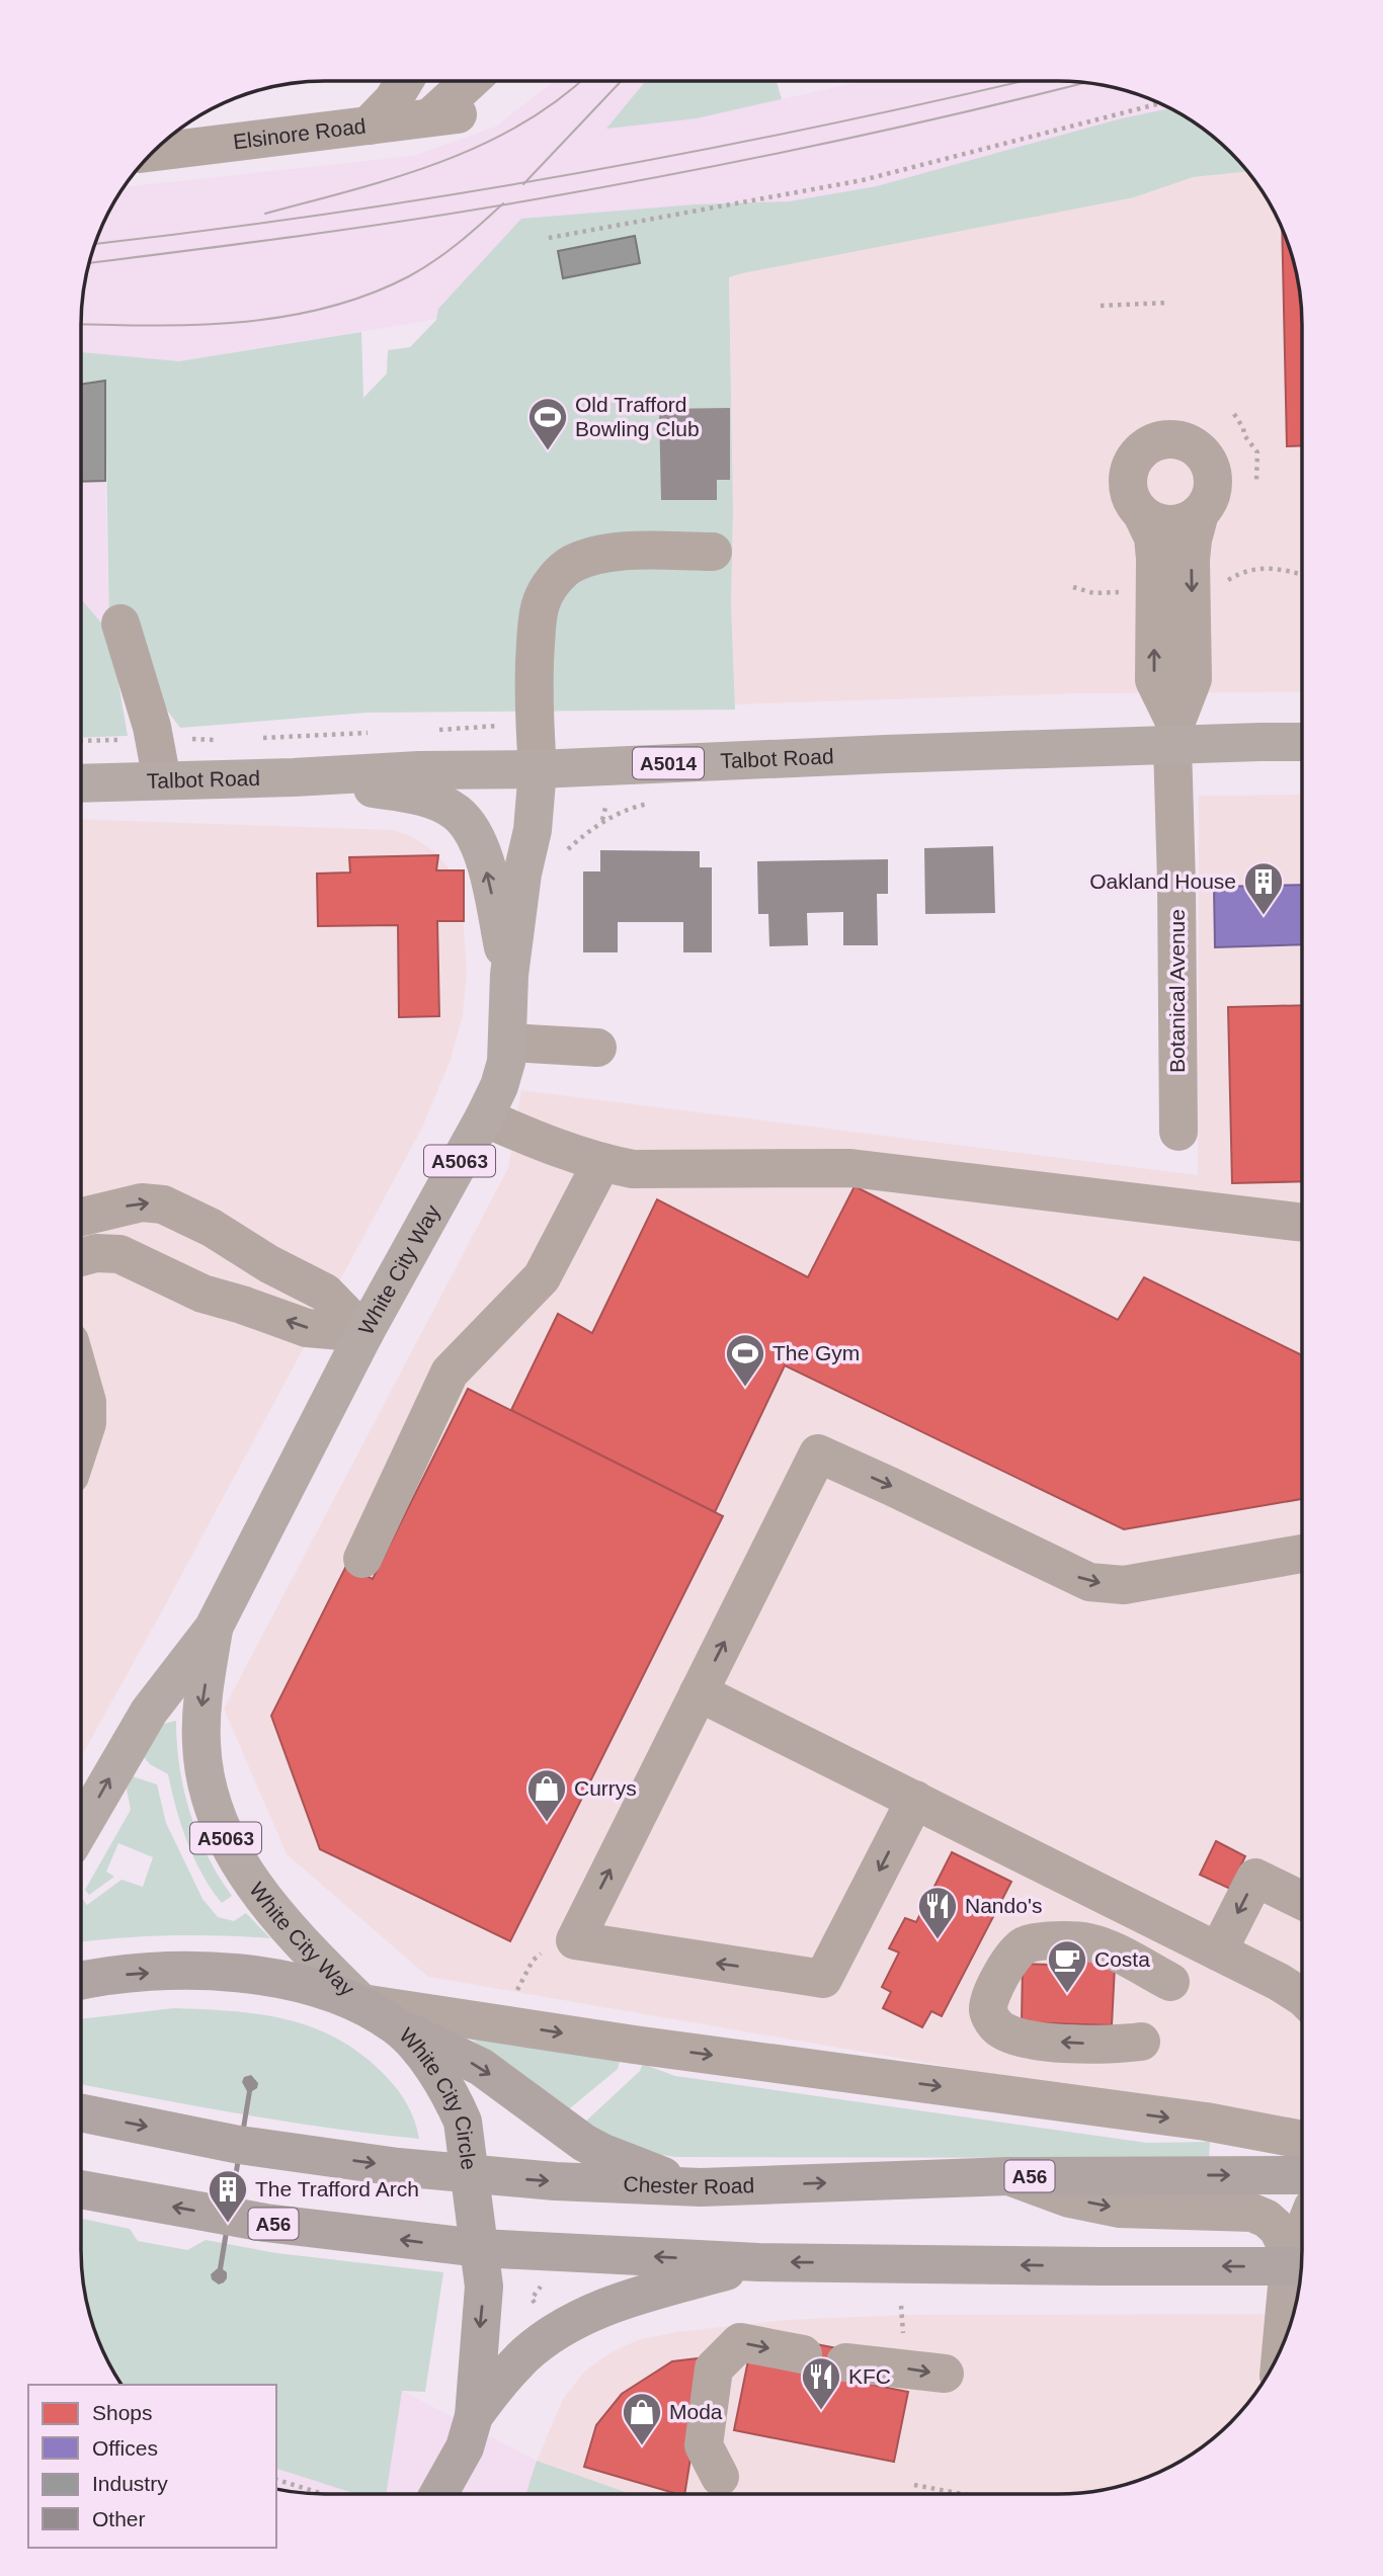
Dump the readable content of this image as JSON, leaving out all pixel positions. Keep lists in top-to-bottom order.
{
  "streets": {
    "highway": ["White City Circle", "A56", "Chester Road"],
    "main road": [
      "Talbot Road",
      "A5014",
      "A5063",
      "White City Way"
    ],
    "street": ["Elsinore Road", "Botanical Avenue"]
  },
  "crossings": [
    ["Talbot Road", "Botanical Avenue"],
    ["Talbot Road", "White City Way"],
    ["White City Way", "White City Circle"],
    ["White City Circle", "A56"],
    ["White City Circle", "Chester Road"],
    ["A56", "Chester Road"]
  ],
  "places": {
    "sports": ["Old Trafford Bowling Club", "The Gym"],
    "building": ["Oakland House", "The Trafford Arch"],
    "shop": ["Currys", "Moda"],
    "restaurant": ["Nando's", "KFC"],
    "cafe": ["Costa"]
  },
  "legend": [
    "Shops",
    "Offices",
    "Industry",
    "Other"
  ]
}
